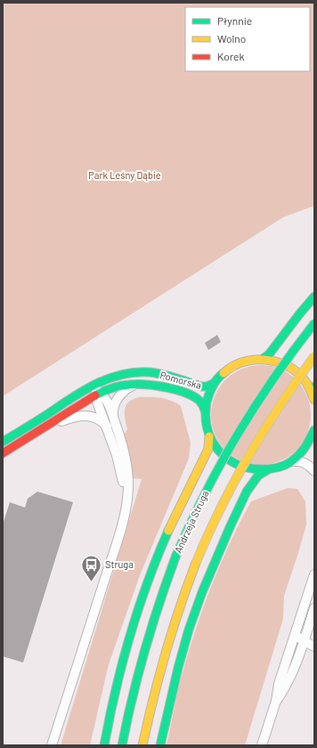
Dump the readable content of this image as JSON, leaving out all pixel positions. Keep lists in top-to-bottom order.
{
  "streets": {
    "main road": ["Pomorska", "Andrzeja Struga"]
  },
  "parks": ["Park Leśny Dąbie"],
  "places": {
    "bus stop": ["Struga"]
  },
  "legend": ["Płynnie", "Wolno", "Korek"]
}
